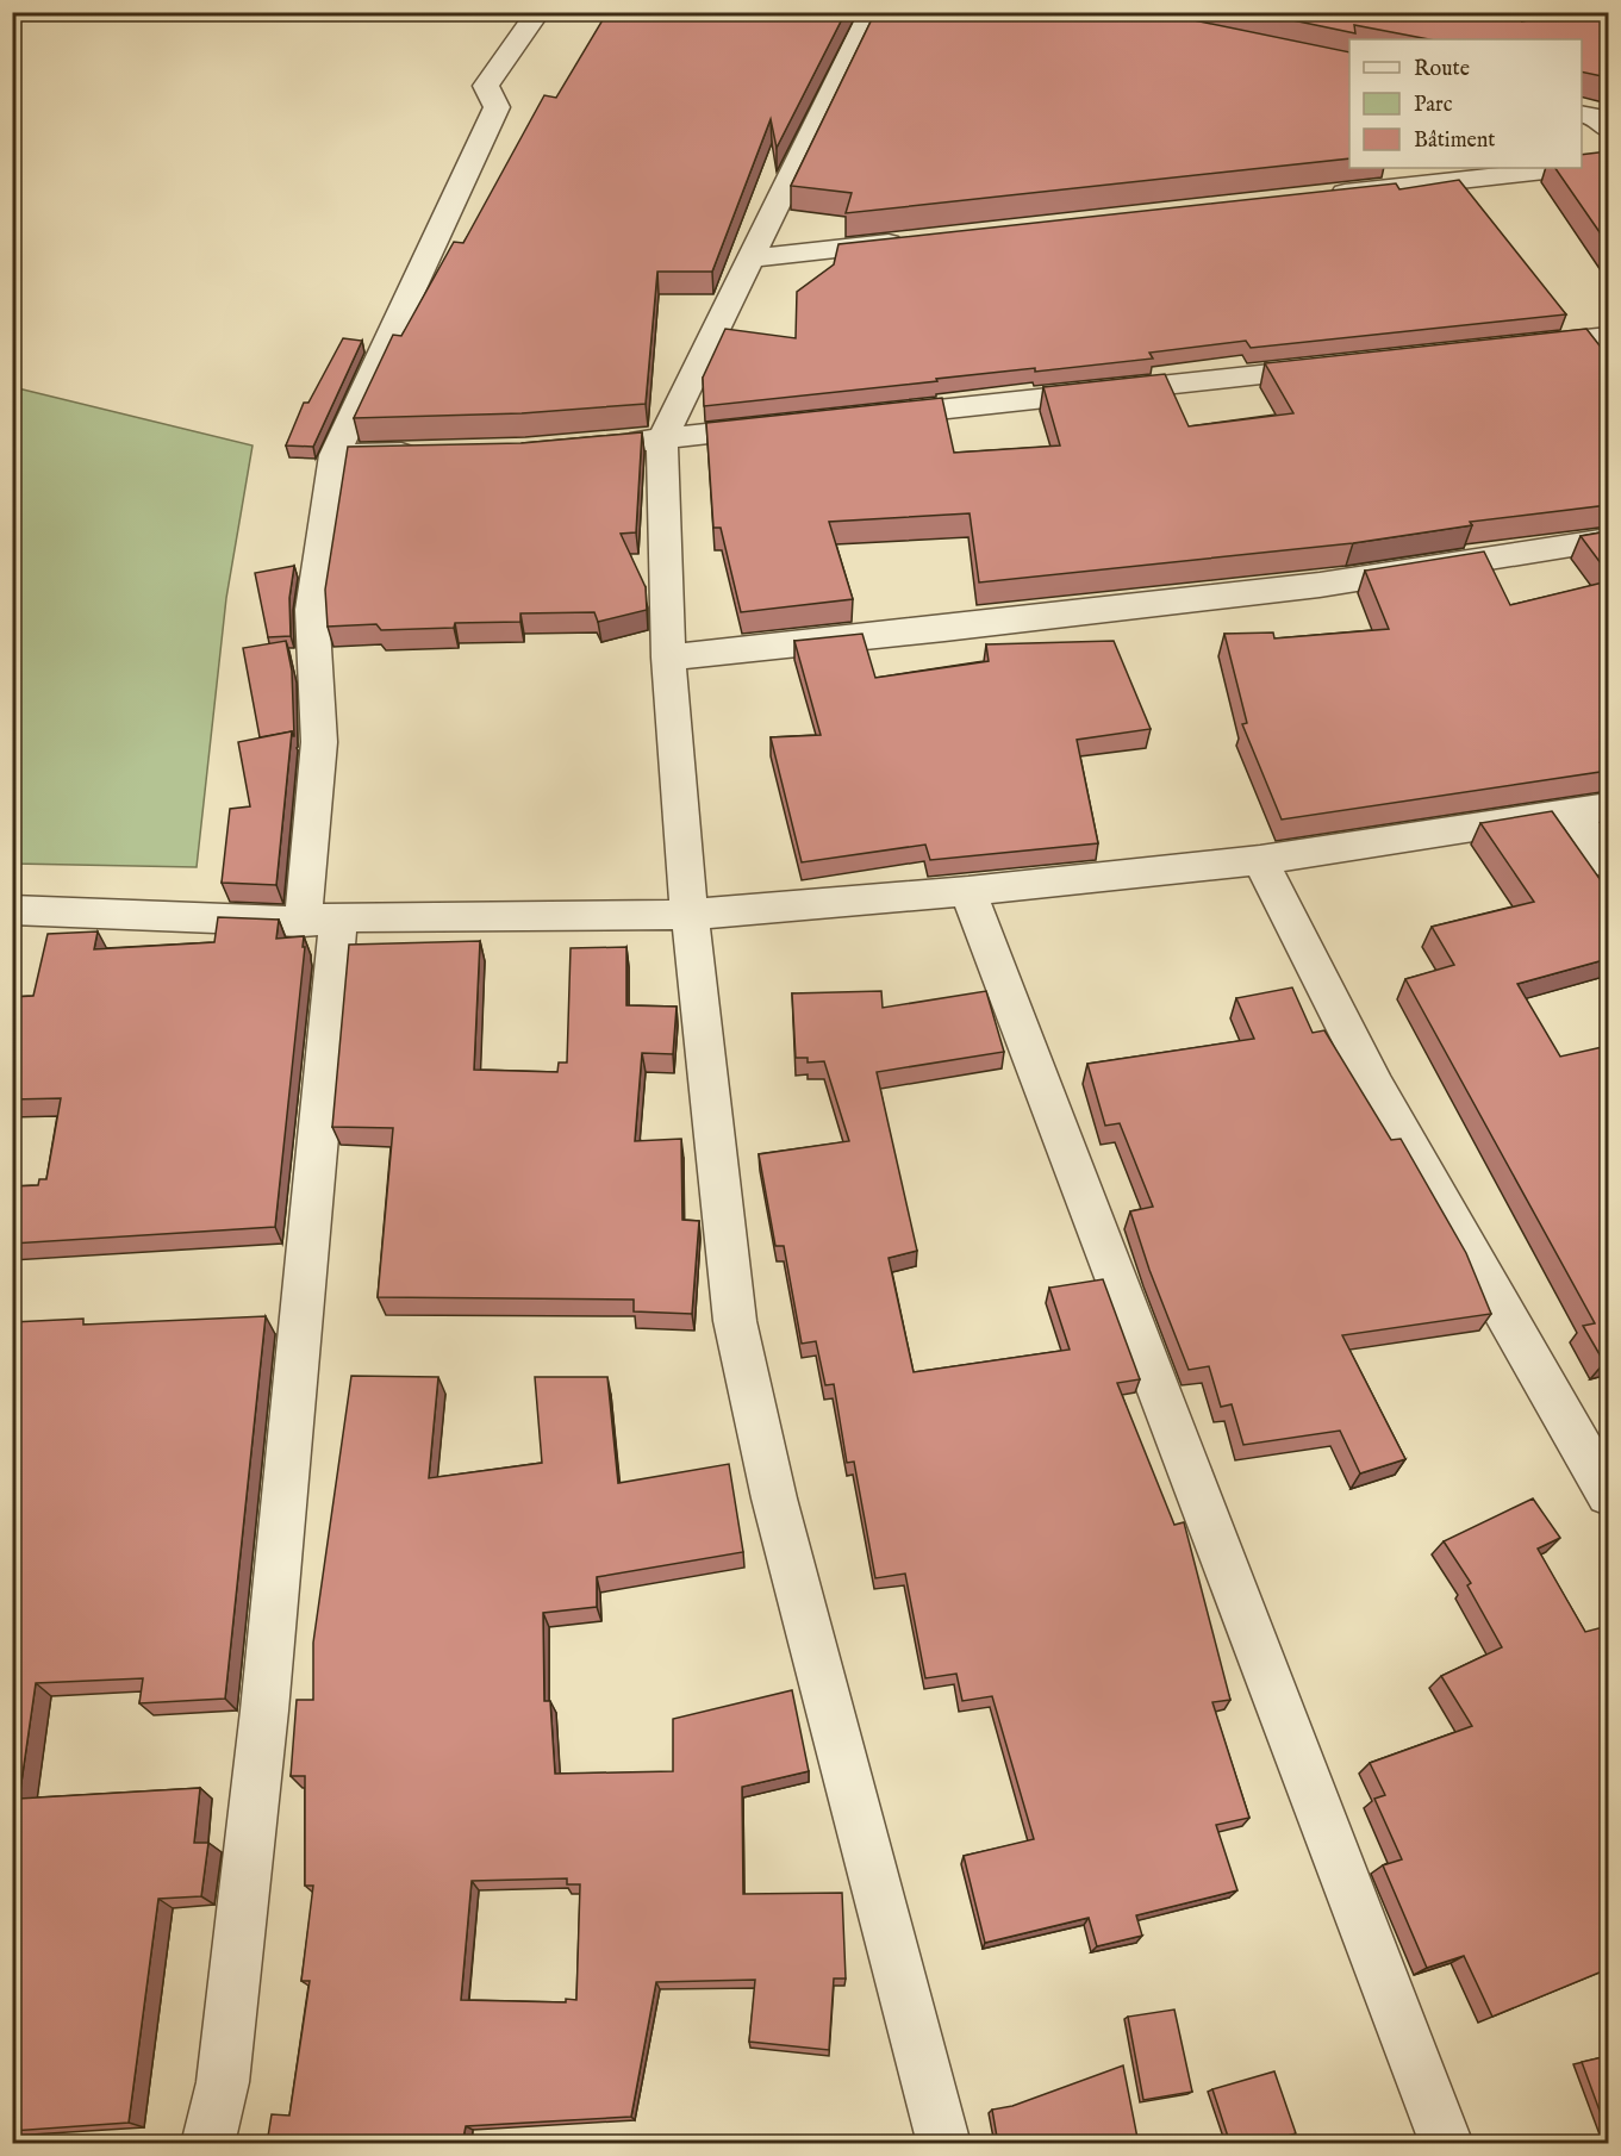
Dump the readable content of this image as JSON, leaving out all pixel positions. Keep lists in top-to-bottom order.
{
  "legend": ["Route", "Parc", "Bâtiment"]
}
